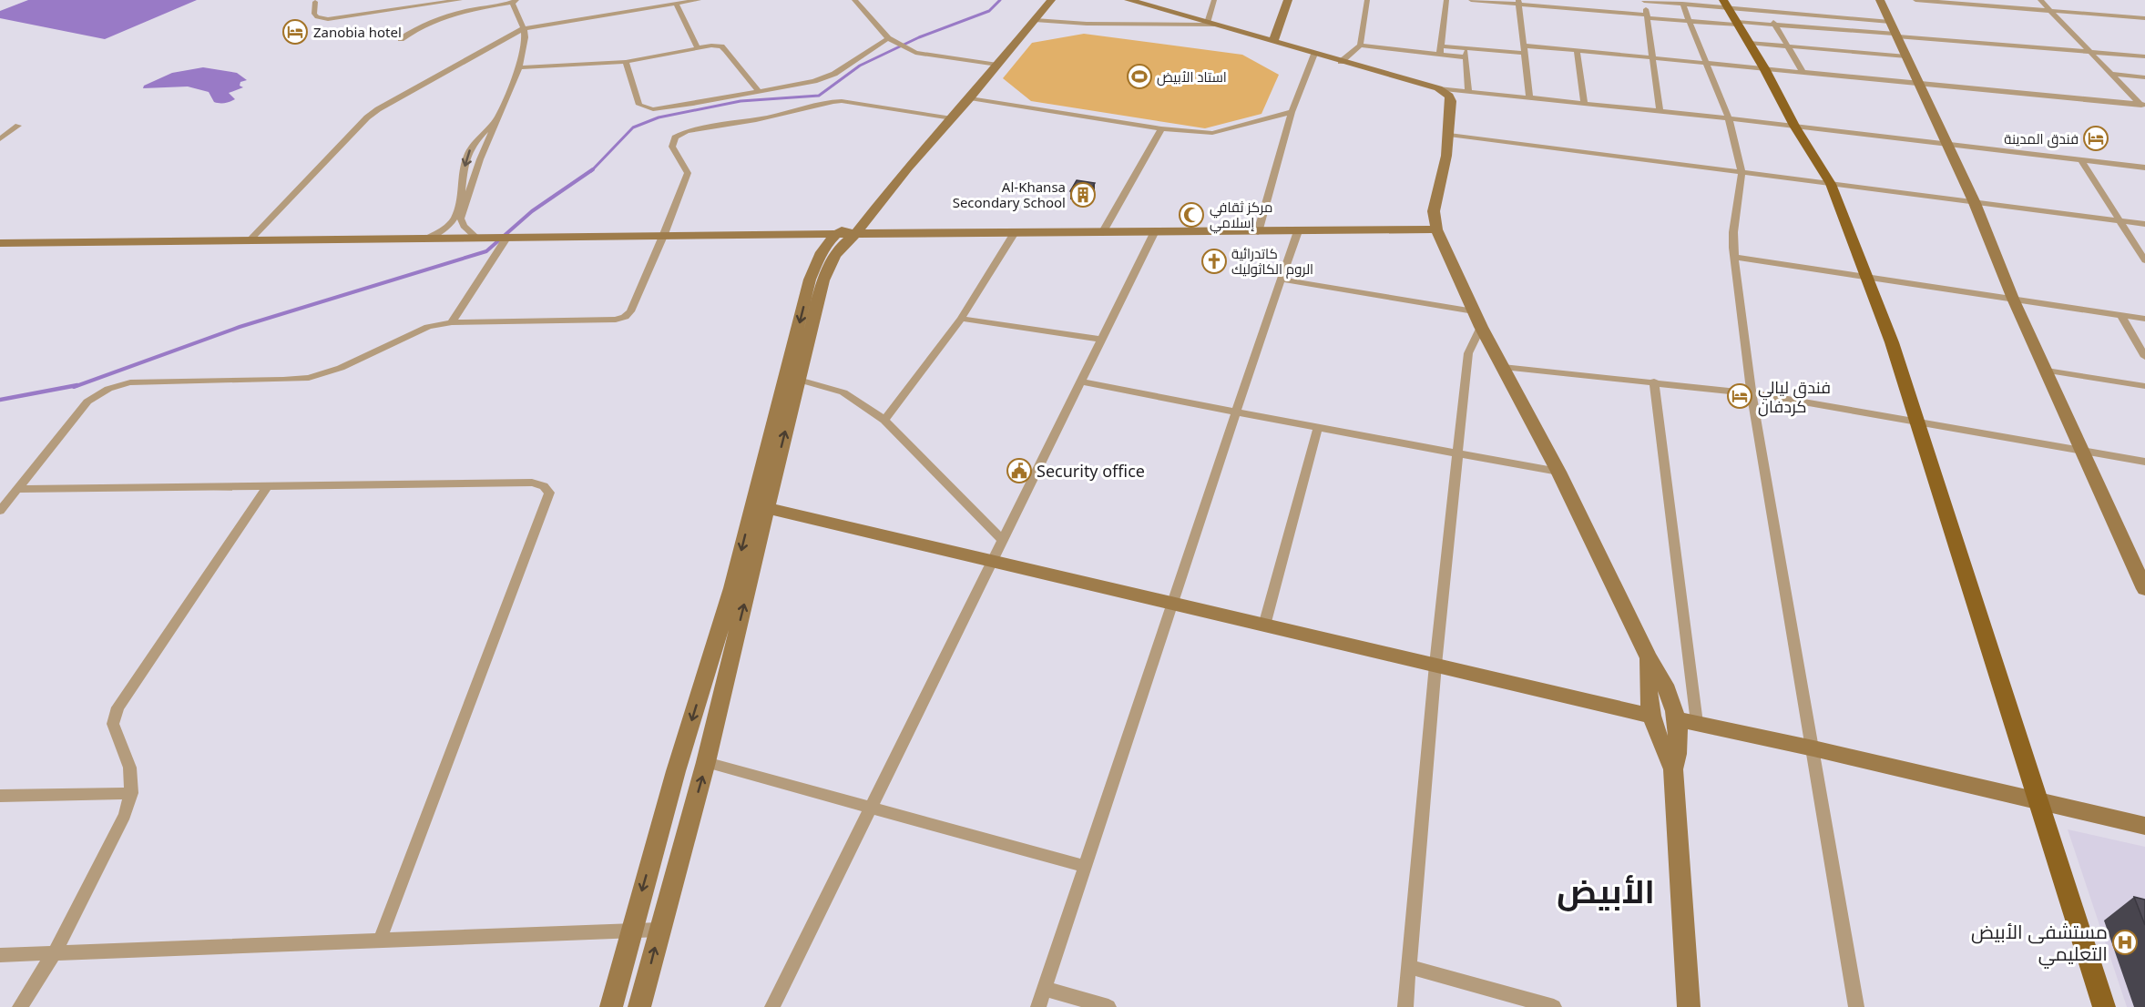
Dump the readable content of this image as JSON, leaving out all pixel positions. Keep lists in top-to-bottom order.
{
  "districts": ["الأبيض"],
  "places": {
    "hotel": ["Zanobia hotel", "فندق المدينة", "فندق ليالي كردفان"],
    "sports": ["استاد الأبيض"],
    "building": ["Al-Khansa Secondary School"],
    "mosque": ["مركز ثقافي إسلامي"],
    "church": ["كاتدرائية الروم الكاثوليك"],
    "public building": ["Security office"],
    "hospital": ["مستشفى الأبيض التعليمي"]
  }
}
